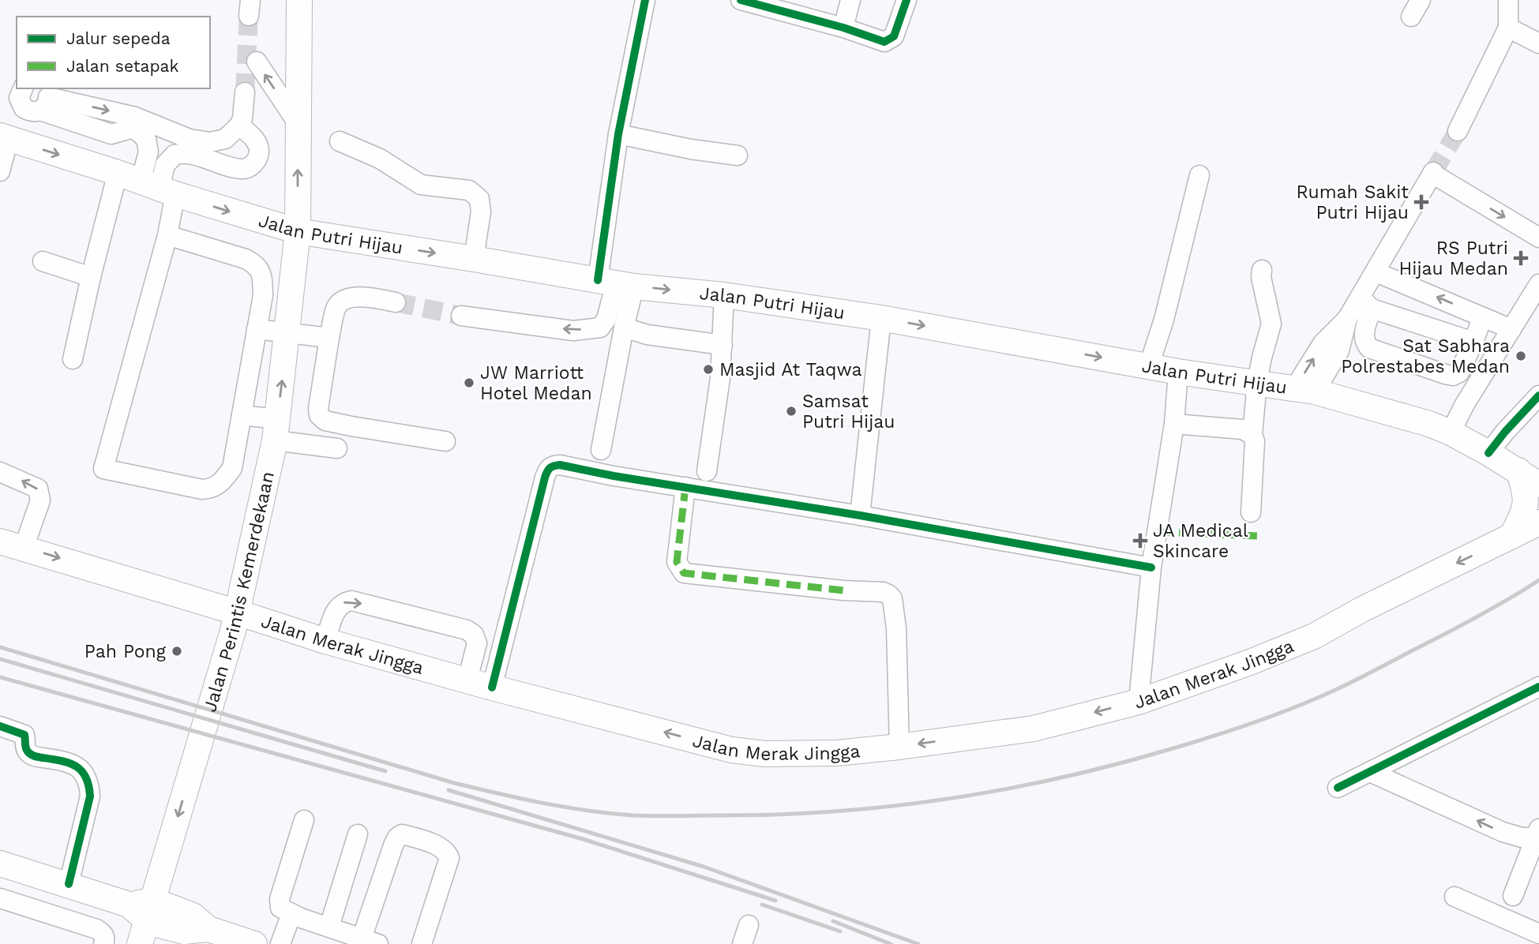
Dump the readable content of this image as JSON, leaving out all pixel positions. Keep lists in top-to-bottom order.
{
  "streets": {
    "main road": ["Jalan Putri Hijau", "Jalan Perintis Kemerdekaan", "Jalan Merak Jingga"]
  },
  "crossings": [
    ["Jalan Putri Hijau", "Jalan Perintis Kemerdekaan"],
    ["Jalan Perintis Kemerdekaan", "Jalan Merak Jingga"]
  ],
  "one_way": ["Jalan Putri Hijau"],
  "places": {
    "health": ["Rumah Sakit Putri Hijau", "RS Putri Hijau Medan", "JA Medical Skincare"],
    "other": [
      "Sat Sabhara Polrestabes Medan",
      "Masjid At Taqwa",
      "JW Marriott Hotel Medan",
      "Samsat Putri Hijau",
      "Pah Pong"
    ]
  },
  "legend": ["Jalur sepeda", "Jalan setapak"]
}
